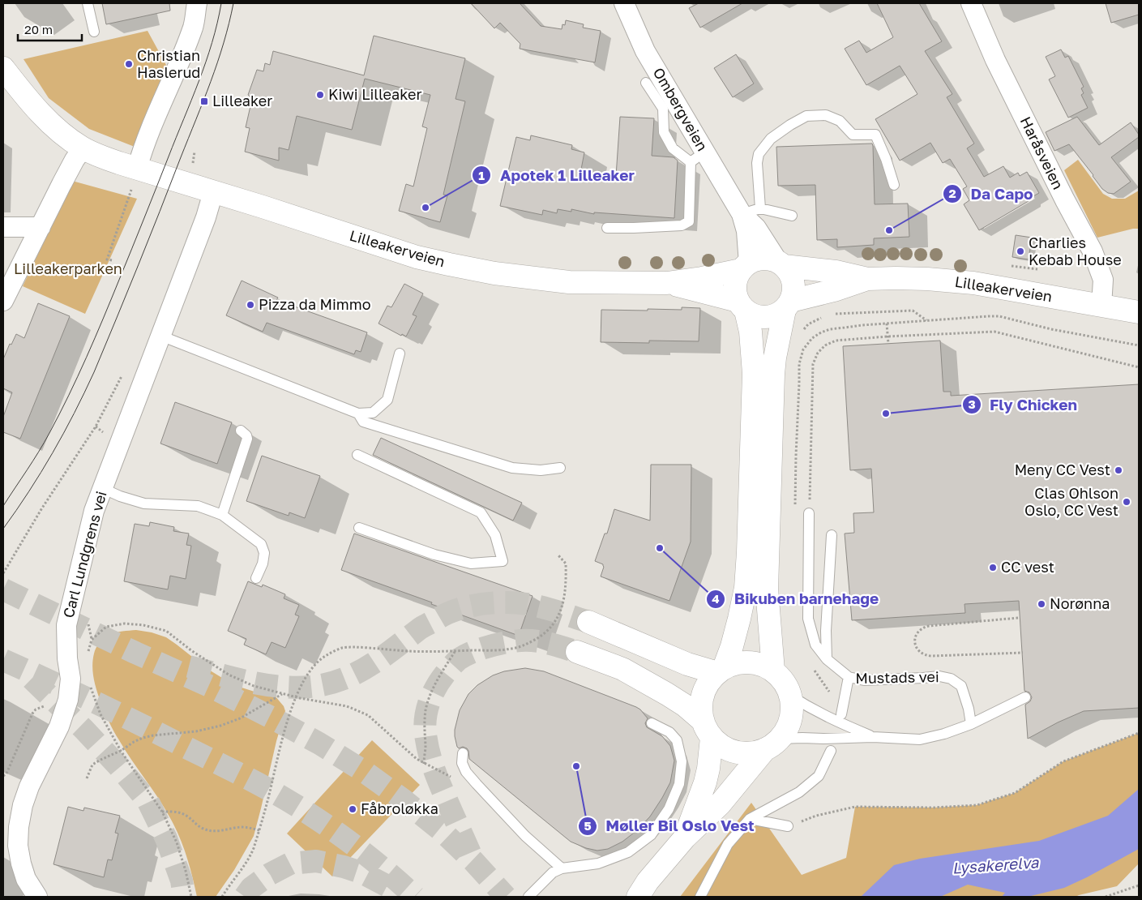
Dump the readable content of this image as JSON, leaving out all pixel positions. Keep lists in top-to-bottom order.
{
  "streets": {
    "main road": ["Lilleakerveien"],
    "street": ["Ombergveien", "Haråsveien", "Carl Lundgrens vei"],
    "lane": ["Mustads vei"]
  },
  "crossings": [
    ["Ombergveien", "Lilleakerveien"],
    ["Haråsveien", "Lilleakerveien"],
    ["Lilleakerveien", "Carl Lundgrens vei"]
  ],
  "water": ["Lysakerelva"],
  "parks": ["Lilleakerparken"],
  "places": {
    "other": [
      "Christian Haslerud",
      "Kiwi Lilleaker",
      "Apotek 1 Lilleaker",
      "Da Capo",
      "Charlies Kebab House",
      "Pizza da Mimmo",
      "Fly Chicken",
      "Meny CC Vest",
      "Clas Ohlson Oslo, CC Vest",
      "Bikuben barnehage",
      "CC vest",
      "Norønna",
      "Møller Bil Oslo Vest",
      "Fåbroløkka"
    ],
    "transit": ["Lilleaker"]
  },
  "scale_bar": "20 m"
}
